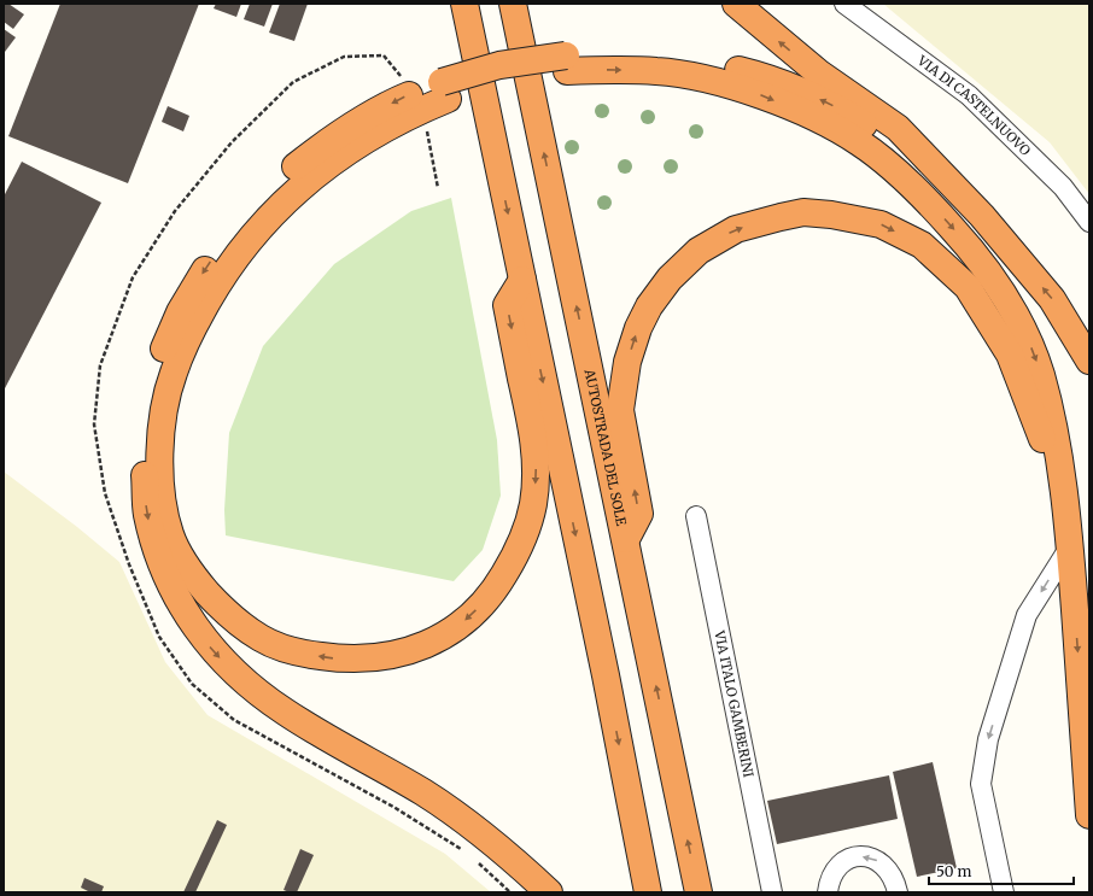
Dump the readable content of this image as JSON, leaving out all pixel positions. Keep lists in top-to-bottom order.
{
  "streets": {
    "highway": ["AUTOSTRADA DEL SOLE"],
    "street": ["VIA DI CASTELNUOVO", "VIA ITALO GAMBERINI"]
  },
  "scale_bar": "50 m"
}
